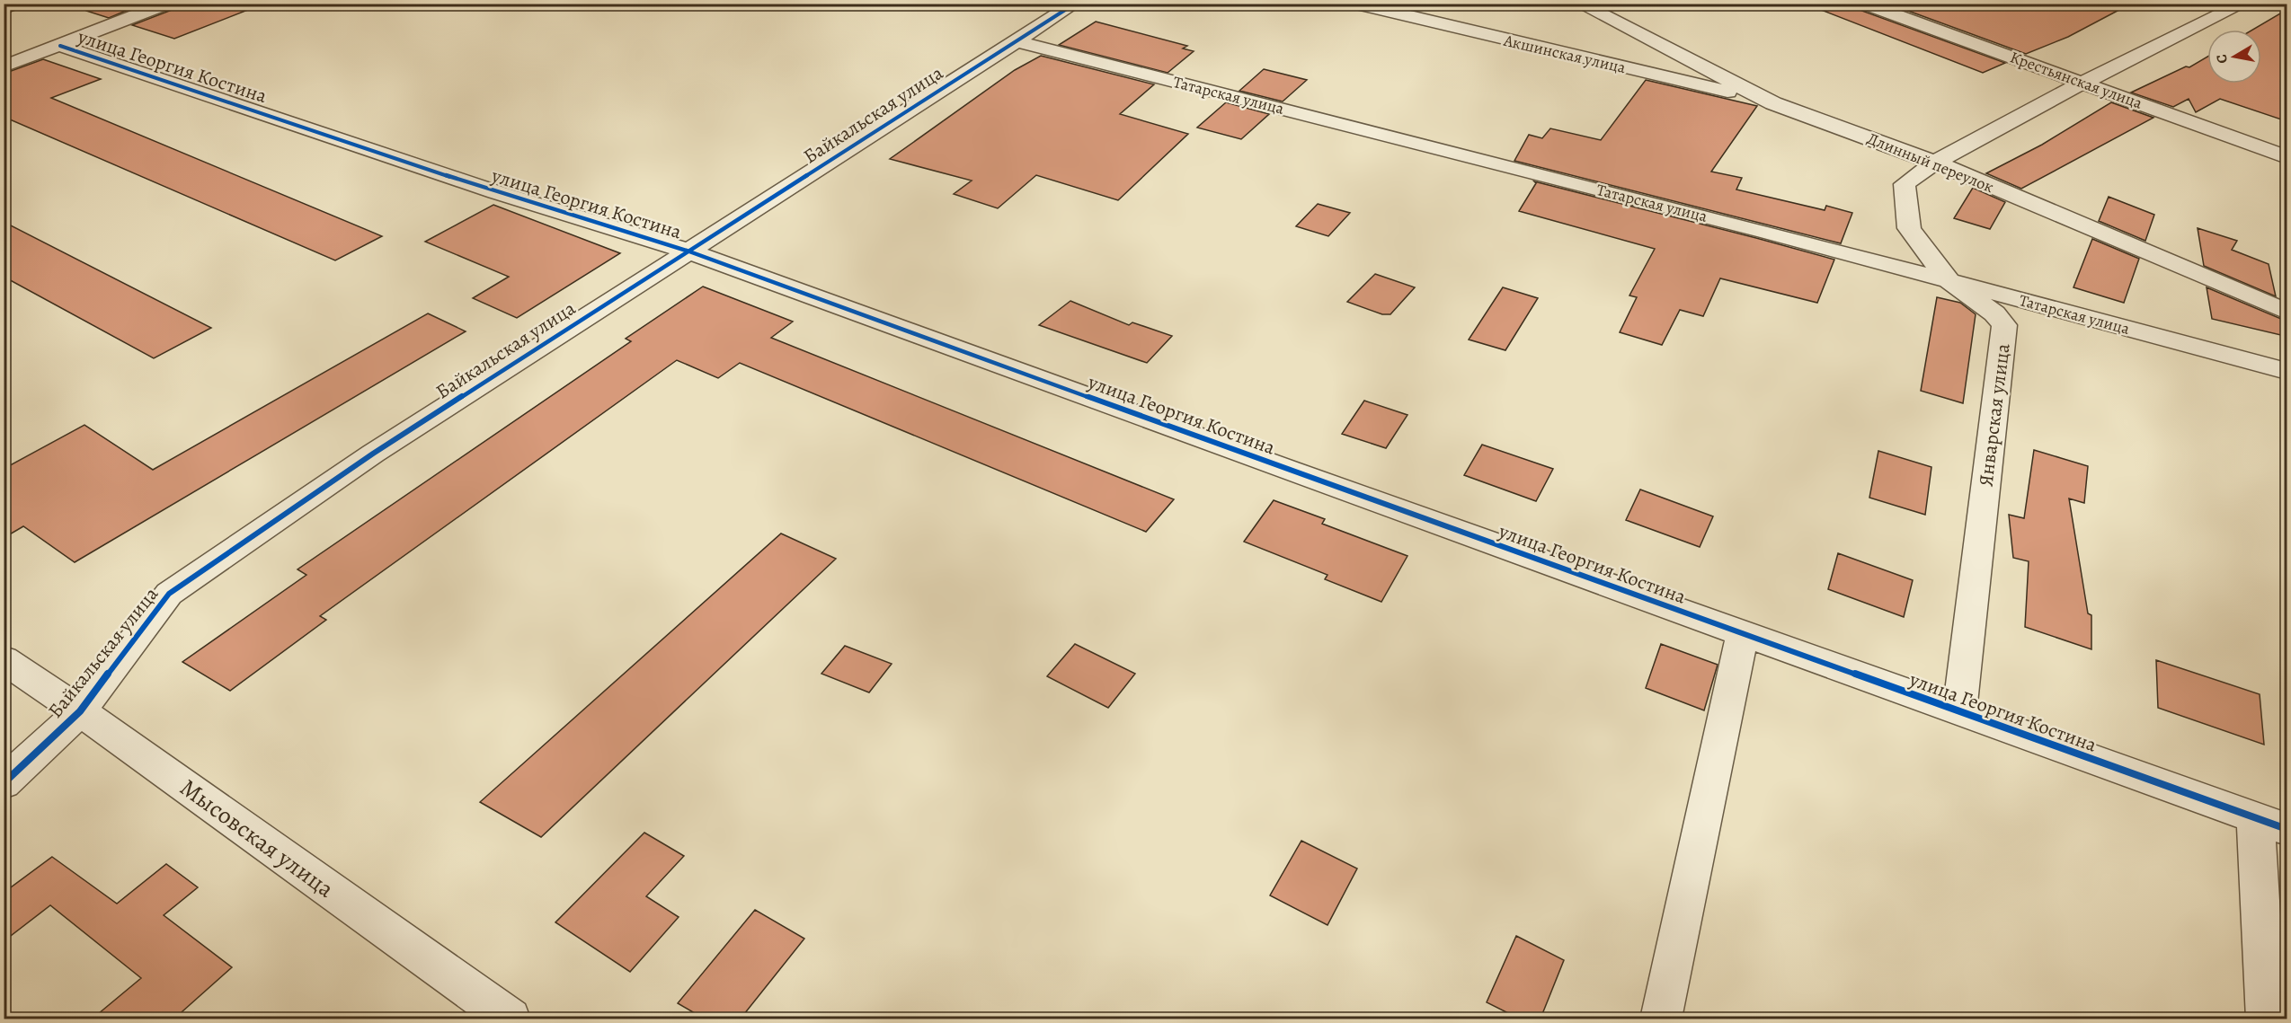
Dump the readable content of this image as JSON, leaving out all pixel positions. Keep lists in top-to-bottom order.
{
  "streets": {
    "street": [
      "Акшинская улица",
      "улица Георгия Костина",
      "Крестьянская улица",
      "Татарская улица",
      "Байкальская улица",
      "Длинный переулок",
      "Январская улица",
      "Мысовская улица"
    ]
  },
  "crossings": [
    ["Акшинская улица", "Длинный переулок"],
    ["улица Георгия Костина", "Байкальская улица"],
    ["улица Георгия Костина", "Январская улица"],
    ["Крестьянская улица", "Январская улица"],
    ["Татарская улица", "Байкальская улица"],
    ["Татарская улица", "Январская улица"],
    ["Байкальская улица", "Мысовская улица"],
    ["Длинный переулок", "Январская улица"]
  ],
  "north": "left"
}
